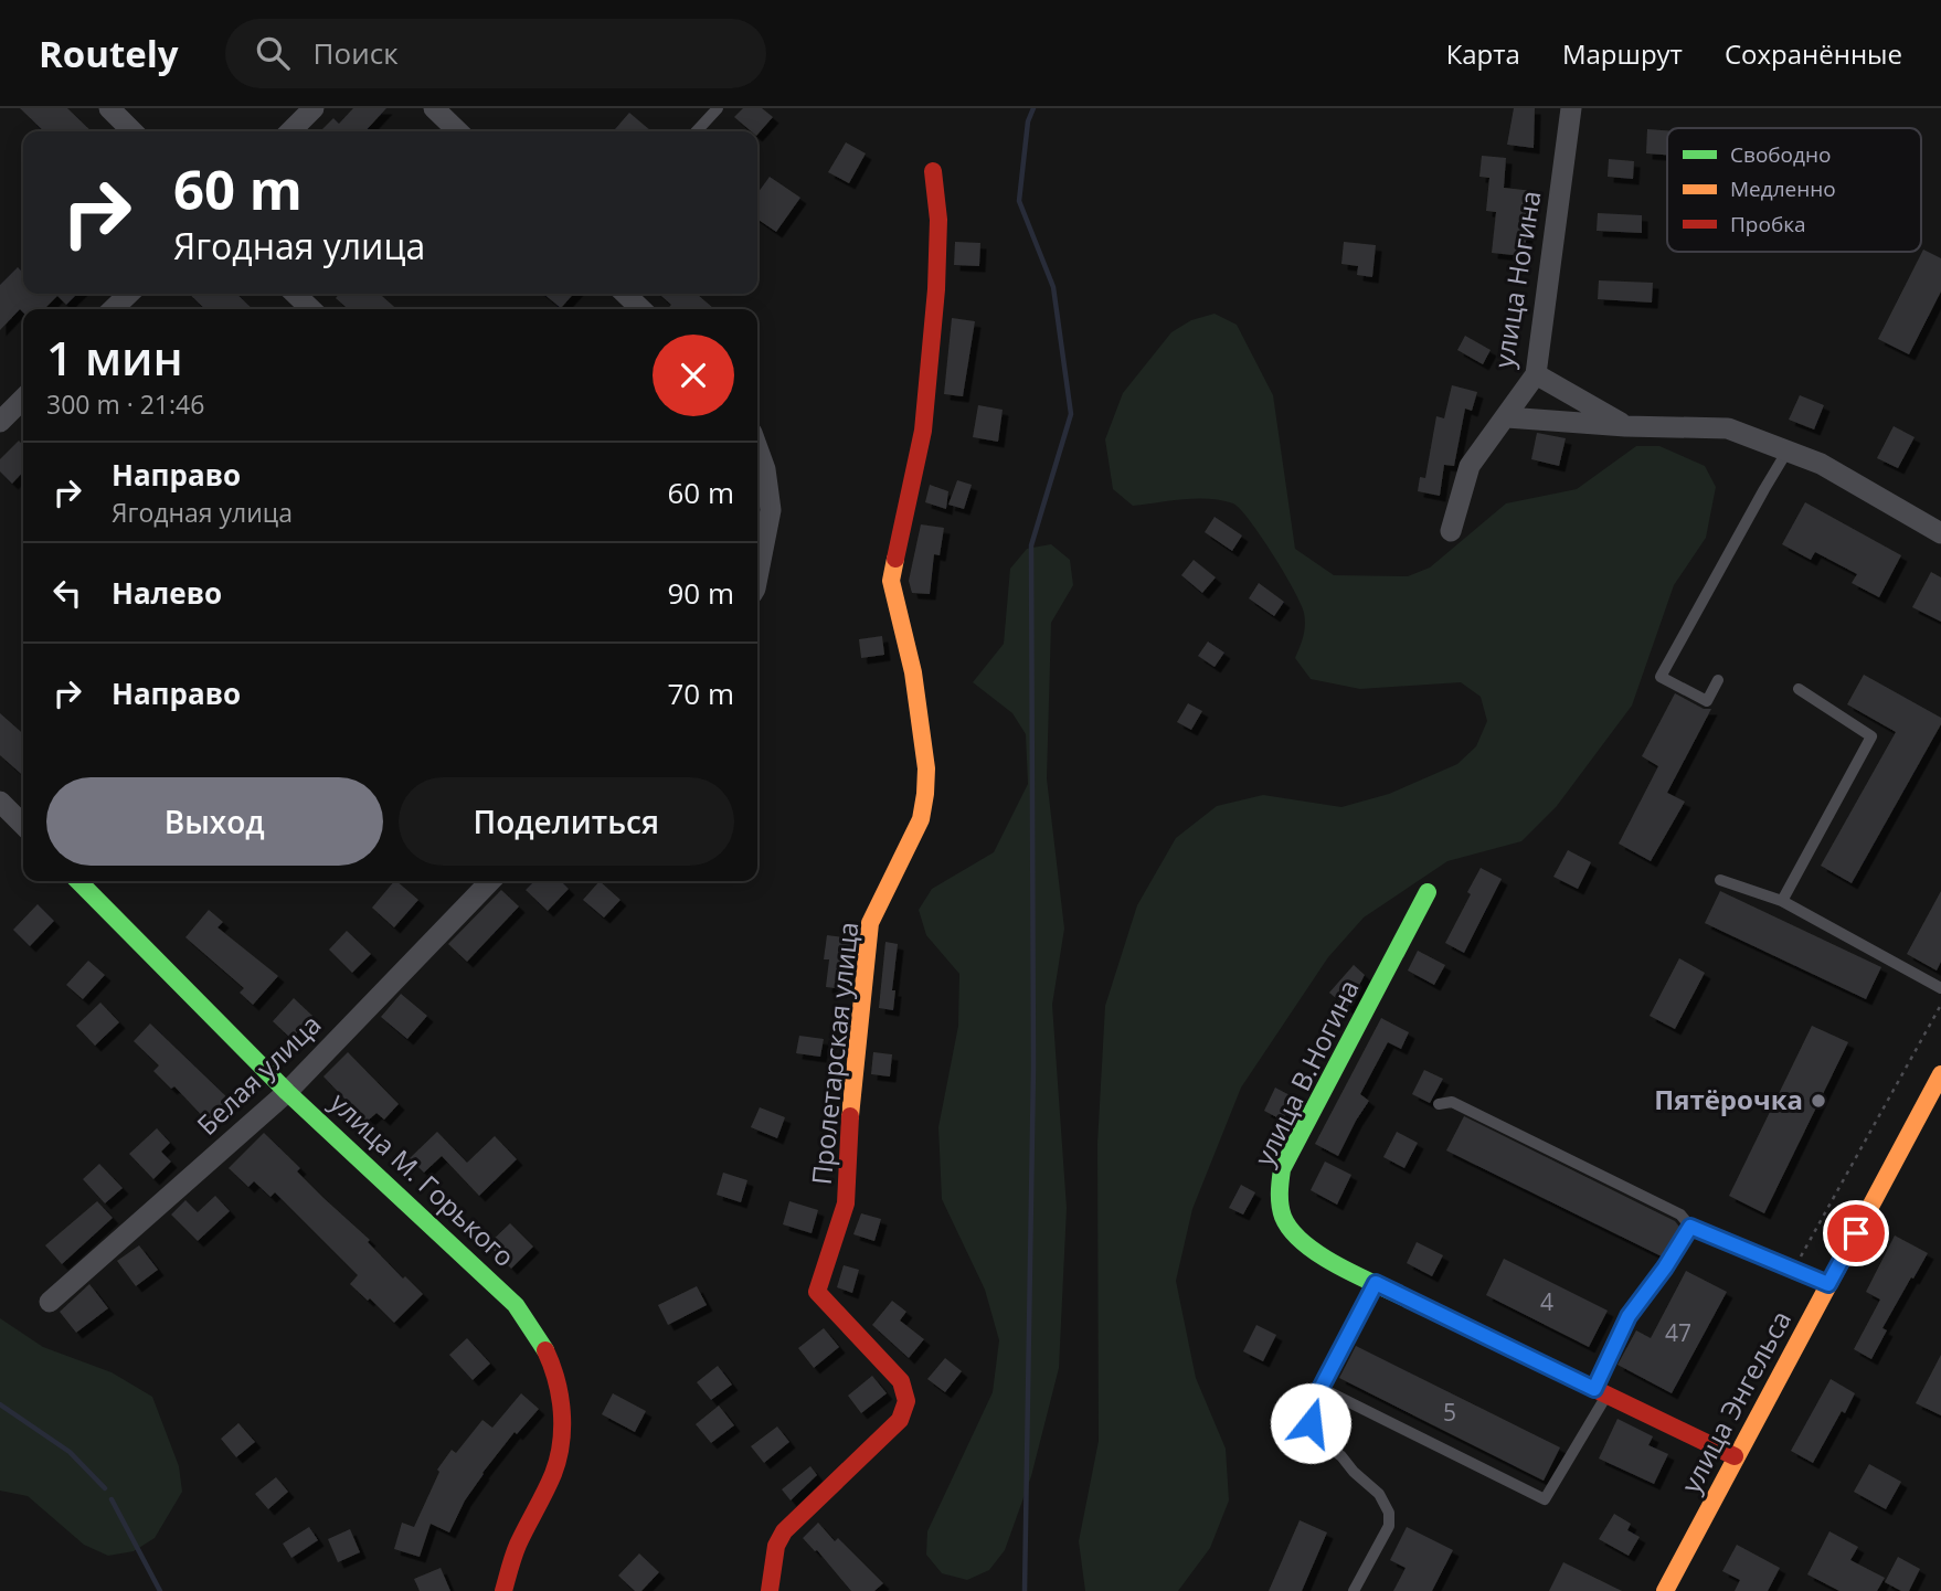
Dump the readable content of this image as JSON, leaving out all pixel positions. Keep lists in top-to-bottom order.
{
  "streets": {
    "street": [
      "улица Ногина",
      "Пролетарская улица",
      "улица В.Ногина",
      "Белая улица",
      "улица М. Горького",
      "улица Энгельса"
    ]
  },
  "crossings": [
    ["улица В.Ногина", "улица Энгельса"],
    ["Белая улица", "улица М. Горького"]
  ],
  "places": ["Пятёрочка"],
  "house_numbers": ["4", "47", "5"],
  "legend": ["Свободно", "Медленно", "Пробка"],
  "page": {
    "header": "Routely",
    "search": "Поиск",
    "nav": ["Карта", "Маршрут", "Сохранённые"],
    "turn": ["60 m", "Ягодная улица"],
    "heading": ["1 мин", "300 m · 21:46"],
    "list": [
      {
        "name": "Направо",
        "note": "Ягодная улица",
        "value": "60 m"
      },
      {
        "name": "Налево",
        "value": "90 m"
      },
      {
        "name": "Направо",
        "value": "70 m"
      }
    ],
    "buttons": ["Выход", "Поделиться"]
  }
}
